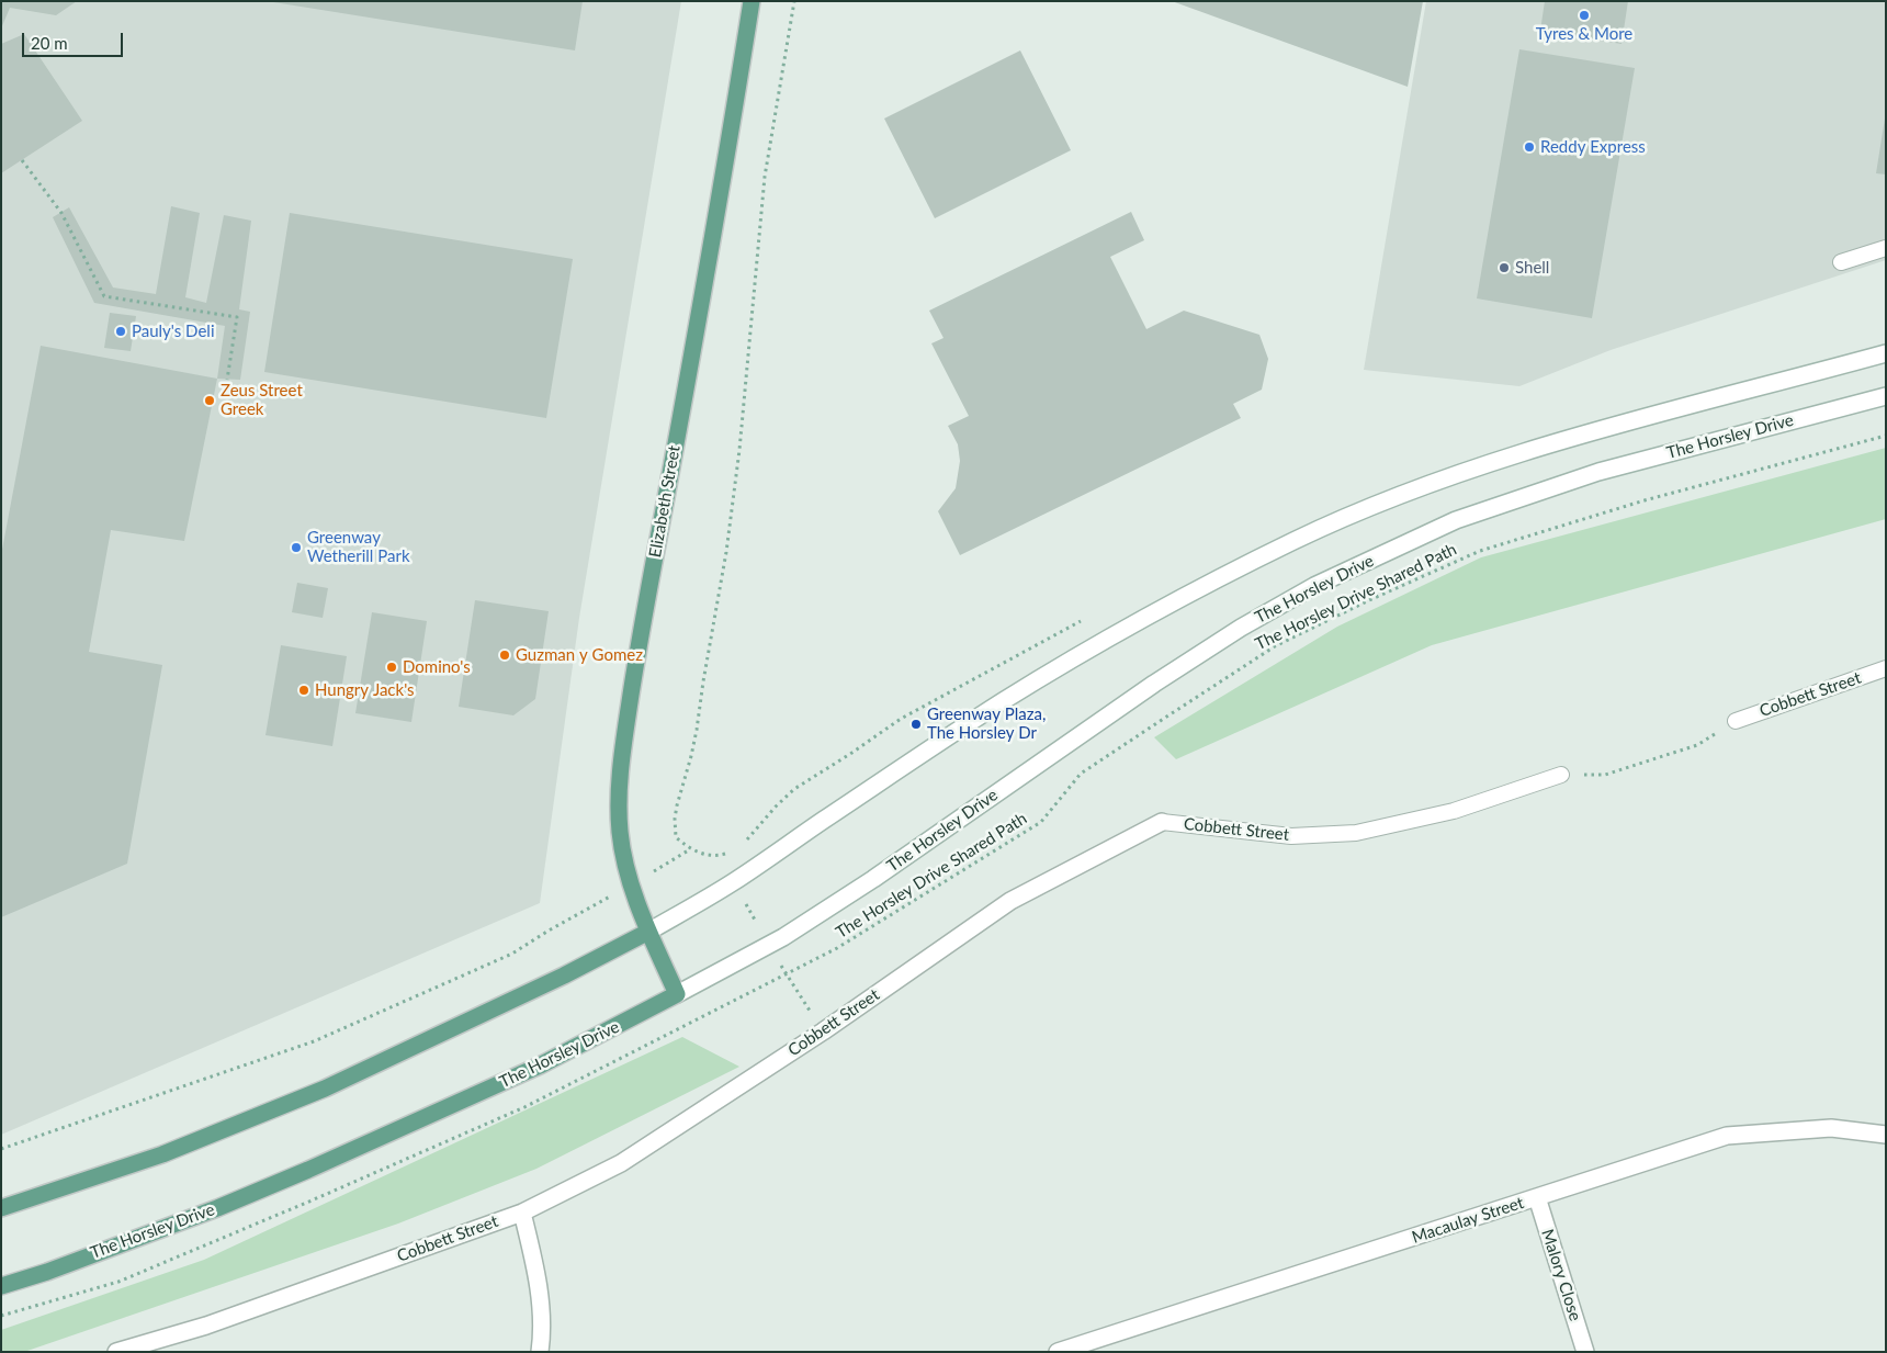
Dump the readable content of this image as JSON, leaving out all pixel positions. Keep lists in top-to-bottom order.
{
  "streets": {
    "main road": [
      "The Horsley Drive",
      "Elizabeth Street",
      "Cobbett Street",
      "Macaulay Street",
      "Malory Close"
    ],
    "path": ["The Horsley Drive Shared Path"]
  },
  "crossings": [
    ["The Horsley Drive", "Elizabeth Street"],
    ["Macaulay Street", "Malory Close"]
  ],
  "places": [
    "Tyres & More",
    "Reddy Express",
    "Shell",
    "Pauly's Deli",
    "Zeus Street Greek",
    "Greenway Wetherill Park",
    "Guzman y Gomez",
    "Domino's",
    "Hungry Jack's",
    "Greenway Plaza, The Horsley Dr"
  ],
  "scale_bar": "20 m"
}
